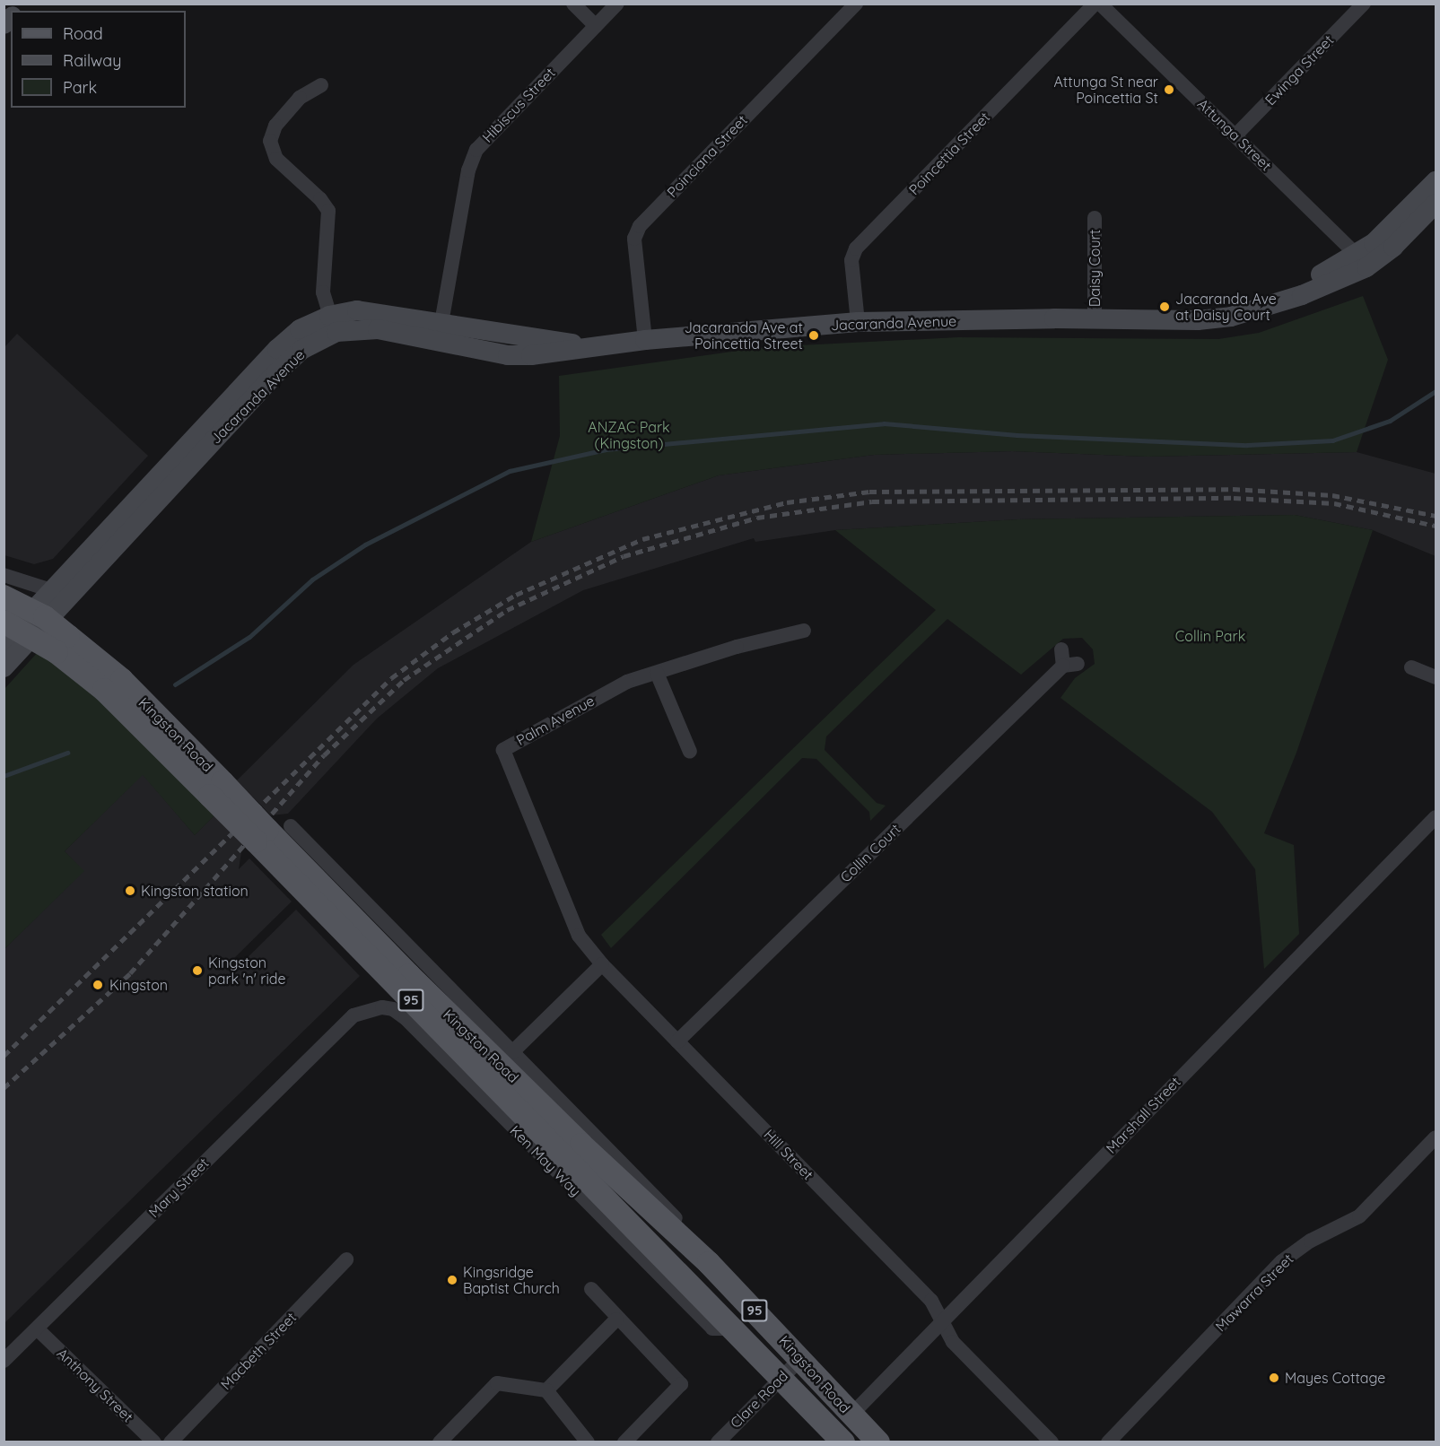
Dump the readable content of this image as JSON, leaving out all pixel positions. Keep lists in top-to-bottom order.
{
  "streets": {
    "main road": ["Kingston Road", "95"],
    "street": [
      "Ewinga Street",
      "Hibiscus Street",
      "Attunga Street",
      "Poincettia Street",
      "Poinciana Street",
      "Daisy Court",
      "Jacaranda Avenue",
      "Palm Avenue",
      "Collin Court",
      "Marshall Street",
      "Hill Street",
      "Ken May Way",
      "Mary Street",
      "Mawarra Street",
      "Macbeth Street",
      "Anthony Street",
      "Clare Road"
    ]
  },
  "crossings": [
    ["Ewinga Street", "Attunga Street"],
    ["Hibiscus Street", "Jacaranda Avenue"],
    ["Attunga Street", "Jacaranda Avenue"],
    ["Poincettia Street", "Jacaranda Avenue"],
    ["Poinciana Street", "Jacaranda Avenue"],
    ["Daisy Court", "Jacaranda Avenue"],
    ["Palm Avenue", "Hill Street"],
    ["Kingston Road", "Marshall Street"],
    ["Kingston Road", "Ken May Way"],
    ["Kingston Road", "Clare Road"],
    ["Collin Court", "Hill Street"],
    ["Marshall Street", "Hill Street"],
    ["Ken May Way", "Mary Street"],
    ["Mary Street", "Anthony Street"]
  ],
  "parks": ["ANZAC Park (Kingston)", "Collin Park"],
  "places": [
    "Attunga St near Poincettia St",
    "Jacaranda Ave at Daisy Court",
    "Jacaranda Ave at Poincettia Street",
    "Kingston station",
    "Kingston park 'n' ride",
    "Kingston",
    "Kingsridge Baptist Church",
    "Mayes Cottage"
  ],
  "legend": ["Road", "Railway", "Park"]
}
